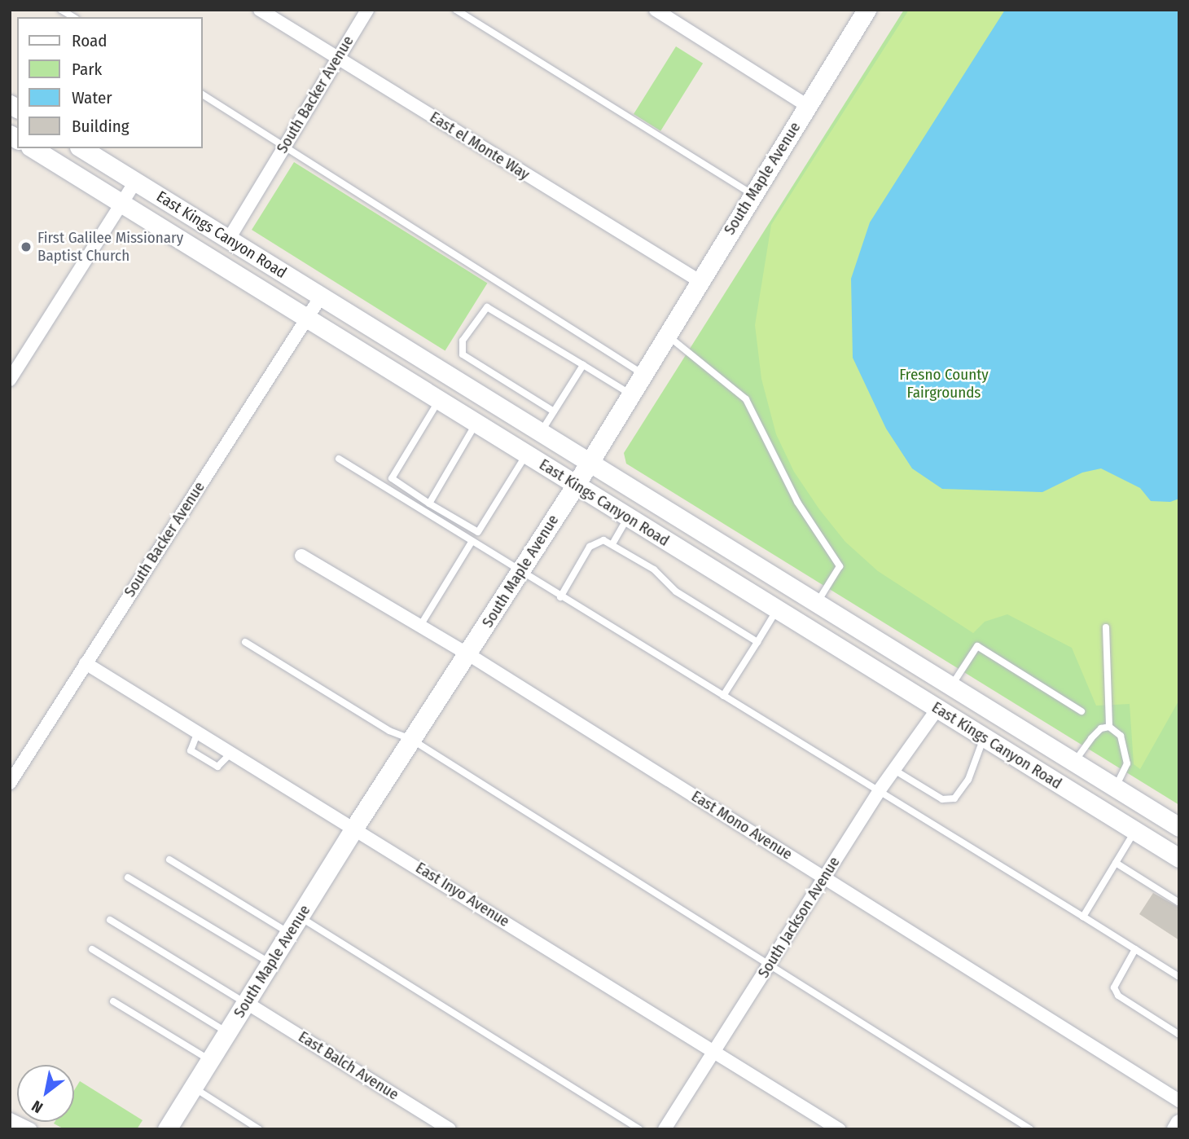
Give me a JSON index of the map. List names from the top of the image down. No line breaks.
{"streets":{"main road":["South Maple Avenue","East Kings Canyon Road"],"street":["South Backer Avenue","East el Monte Way","East Mono Avenue","East Inyo Avenue","South Jackson Avenue","East Balch Avenue"]},"crossings":[["South Backer Avenue","East el Monte Way"],["South Backer Avenue","East Kings Canyon Road"],["South Backer Avenue","East Inyo Avenue"],["East el Monte Way","South Maple Avenue"],["South Maple Avenue","East Kings Canyon Road"],["South Maple Avenue","East Mono Avenue"],["South Maple Avenue","East Inyo Avenue"],["South Maple Avenue","East Balch Avenue"],["East Kings Canyon Road","South Jackson Avenue"],["East Mono Avenue","South Jackson Avenue"],["East Inyo Avenue","South Jackson Avenue"]],"parks":["Fresno County Fairgrounds"],"places":["First Galilee Missionary Baptist Church"],"legend":["Road","Park","Water","Building"],"north":"bottom left"}
